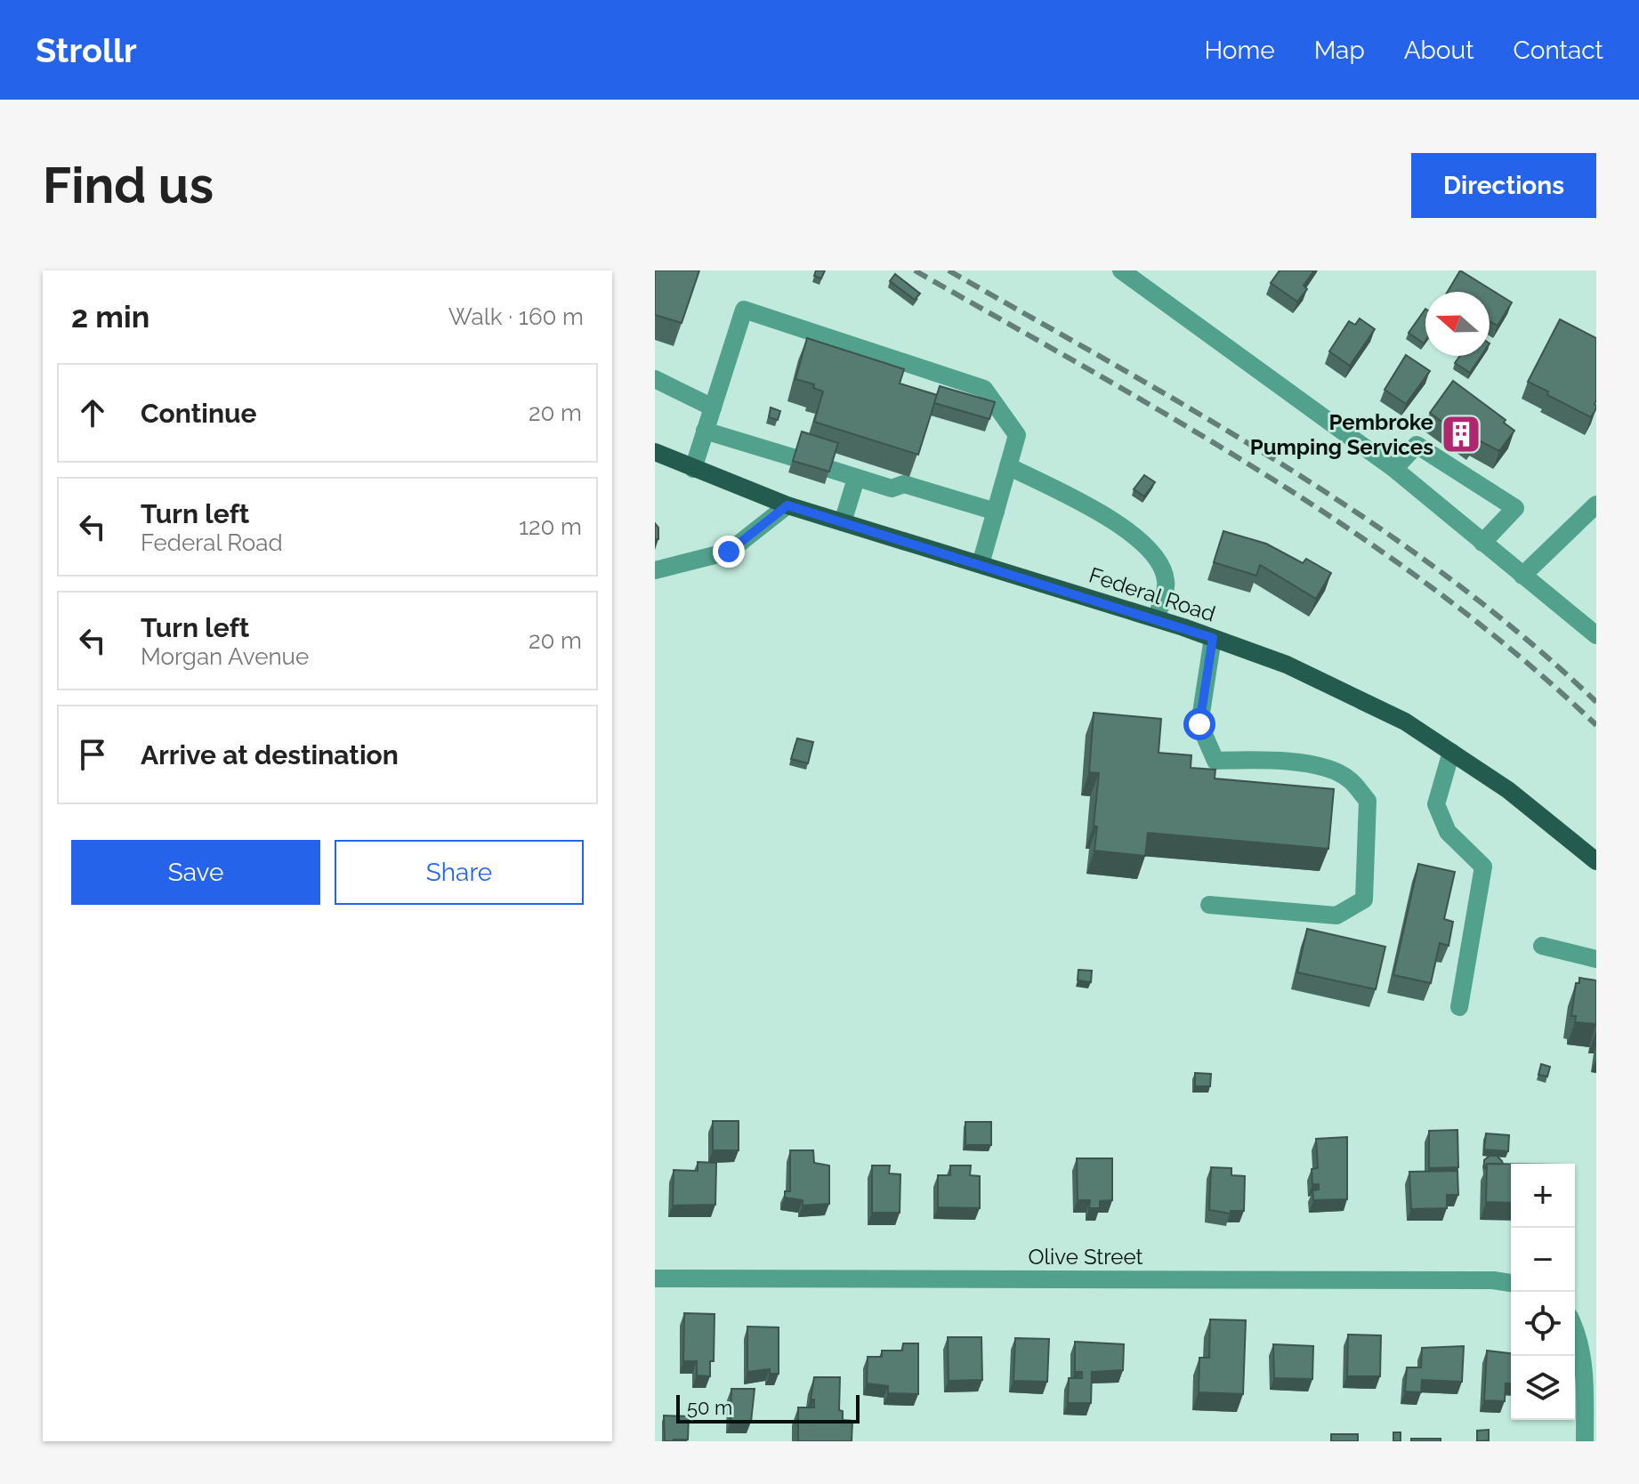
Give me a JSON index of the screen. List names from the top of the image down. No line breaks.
{"streets":{"main road":["Federal Road"],"street":["Olive Street"]},"places":{"building":["Pembroke Pumping Services"]},"scale_bar":"50 m","north":"left","page":{"header":"Strollr","nav":["Home","Map","About","Contact"],"buttons":["Directions",["Save","Share"]],"title":"Find us","heading":["2 min","Walk · 160 m"],"list":[["Continue","20 m"],["Turn left","Federal Road","120 m"],["Turn left","Morgan Avenue","20 m"],"Arrive at destination"],"map_buttons":["+","−"],"scale":"50 m"}}
